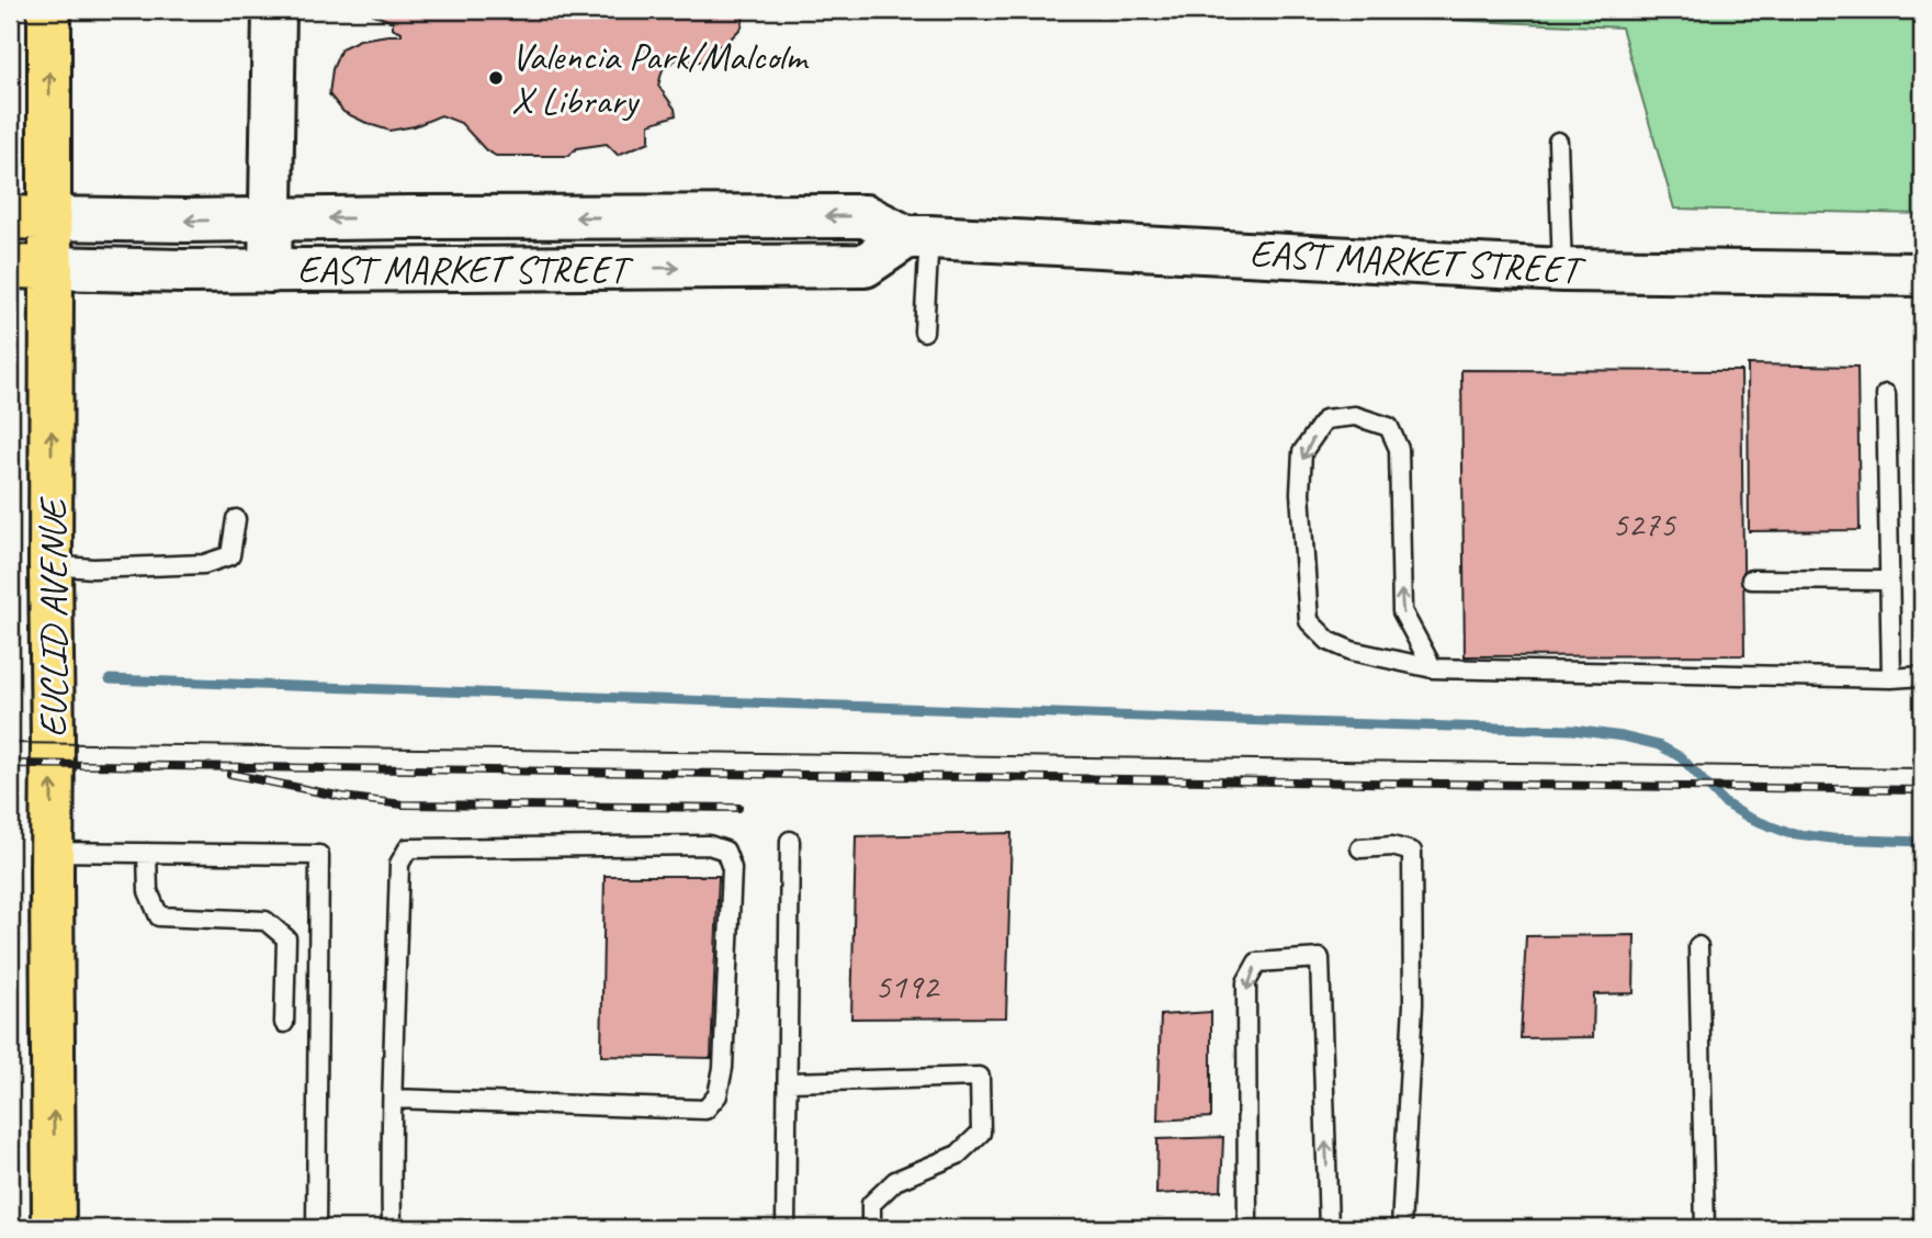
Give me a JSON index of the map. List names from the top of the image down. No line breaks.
{"streets":{"main road":["EAST MARKET STREET","EUCLID AVENUE"]},"crossings":[["EAST MARKET STREET","EUCLID AVENUE"]],"one_way":["EUCLID AVENUE"],"places":["Valencia Park/Malcolm X Library"],"house_numbers":["5275","5192"]}
